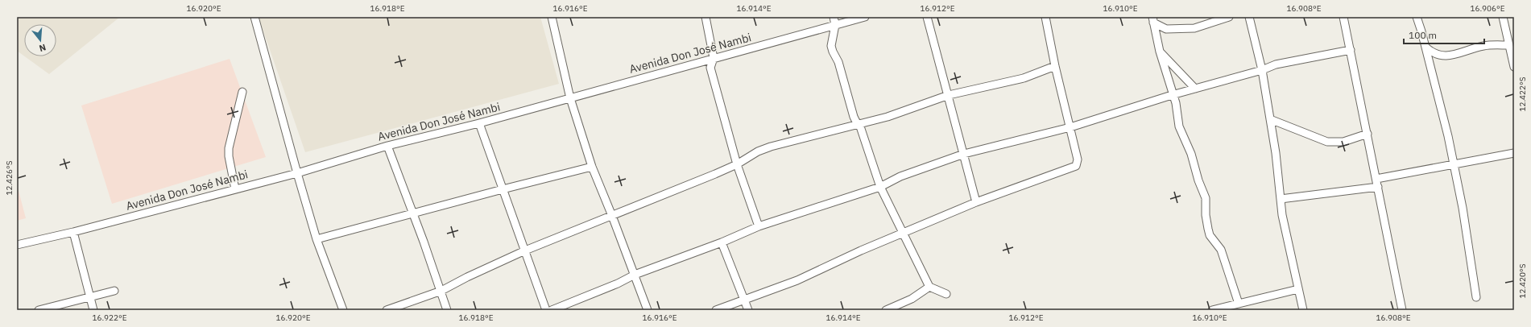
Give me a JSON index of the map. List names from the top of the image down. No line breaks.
{"streets":{"street":["Avenida Don José Nambi"]},"scale_bar":"100 m","north":"bottom","coordinates":["16.920°E","16.918°E","16.916°E","16.914°E","16.912°E","16.910°E","16.908°E","16.906°E","12.422°S","12.426°S","12.420°S","16.922°E"]}
